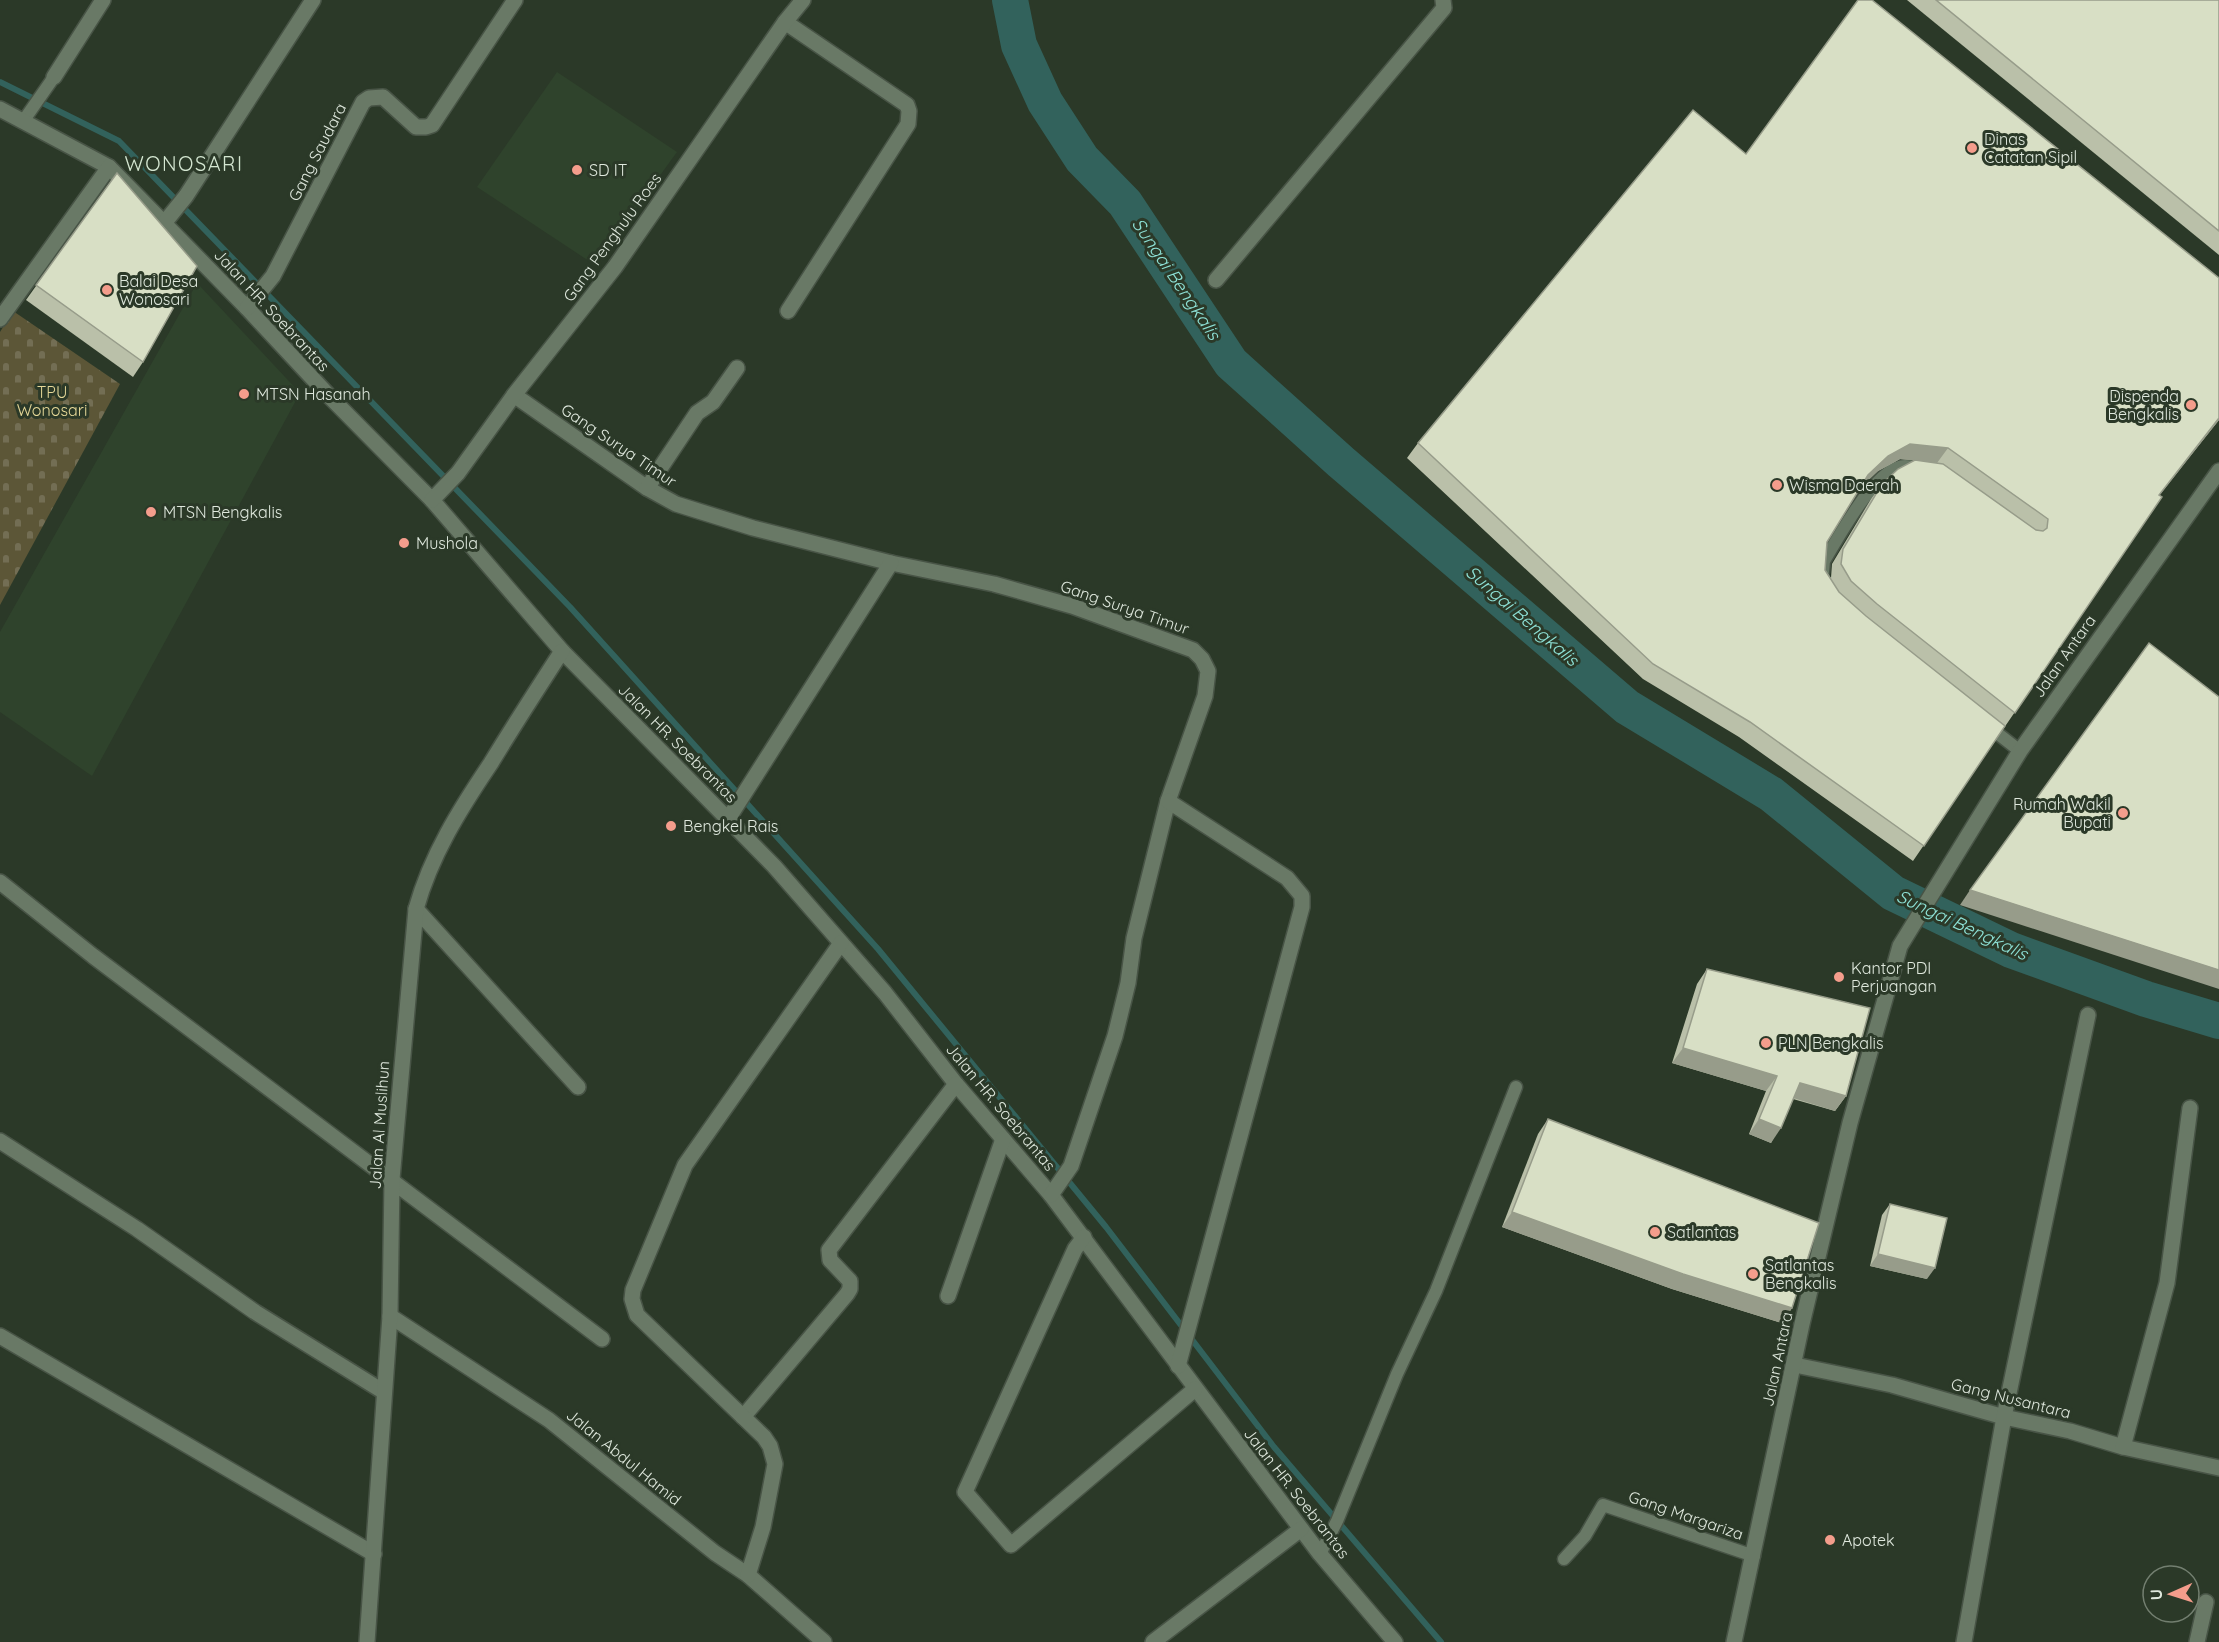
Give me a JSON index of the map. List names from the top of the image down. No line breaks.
{"streets":{"street":["Gang Saudara","Gang Penghulu Roes","Jalan HR. Soebrantas","Gang Surya Timur","Jalan Antara","Jalan Al Muslihun","Gang Nusantara","Jalan Abdul Hamid"],"lane":["Gang Margariza"]},"crossings":[["Gang Saudara","Jalan HR. Soebrantas"],["Gang Penghulu Roes","Jalan HR. Soebrantas"],["Gang Penghulu Roes","Gang Surya Timur"],["Jalan HR. Soebrantas","Gang Surya Timur"],["Jalan HR. Soebrantas","Jalan Al Muslihun"],["Jalan Antara","Gang Nusantara"],["Jalan Antara","Gang Margariza"],["Jalan Al Muslihun","Jalan Abdul Hamid"]],"districts":["WONOSARI"],"water":["Sungai Bengkalis"],"parks":["TPU Wonosari"],"places":["Dinas Catatan Sipil","SD IT","Balai Desa Wonosari","MTSN Hasanah","Dispenda Bengkalis","Wisma Daerah","MTSN Bengkalis","Mushola","Rumah Wakil Bupati","Bengkel Rais","Kantor PDI Perjuangan","PLN Bengkalis","Satlantas","Satlantas Bengkalis","Apotek"],"north":"left"}
